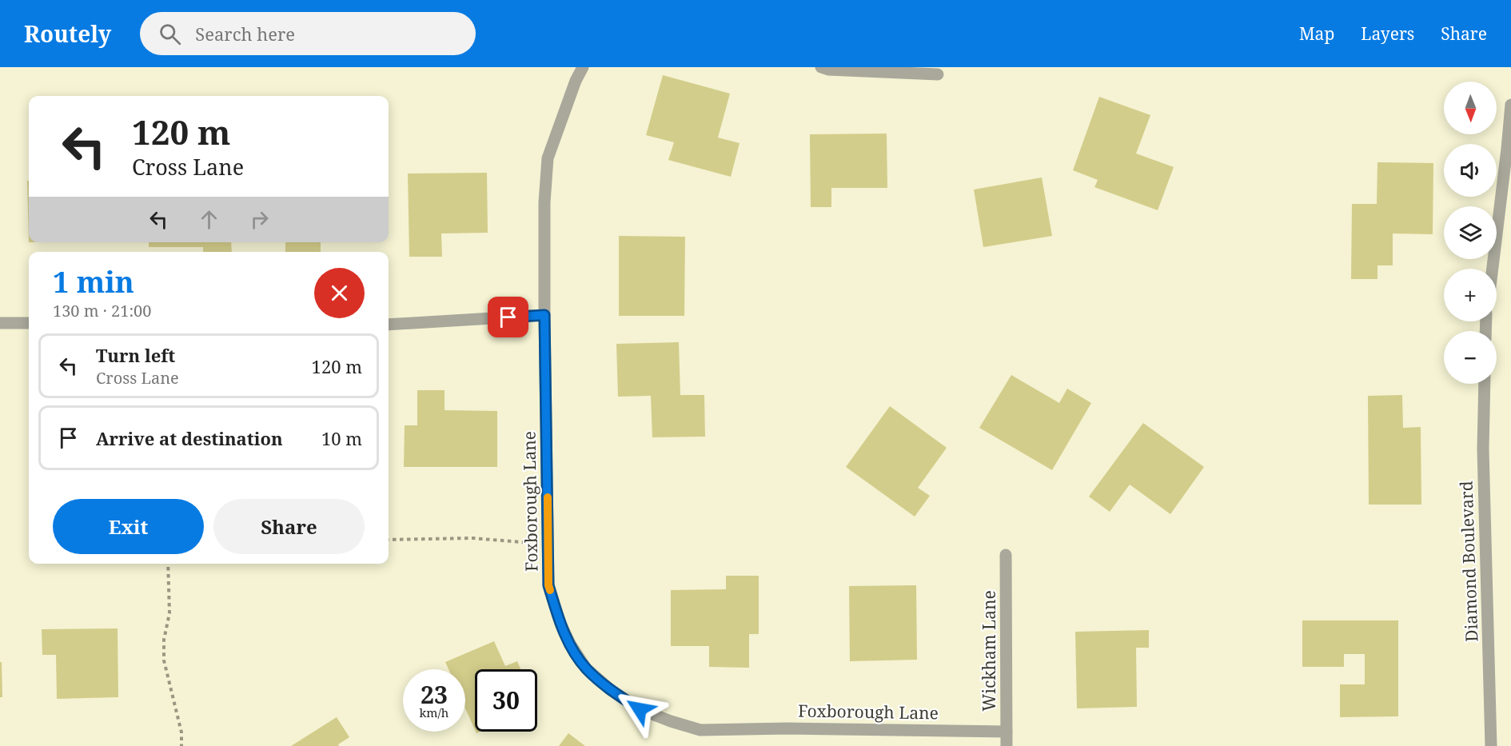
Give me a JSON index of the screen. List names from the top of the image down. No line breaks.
{"streets":{"street":["Foxborough Lane","Diamond Boulevard","Wickham Lane"]},"crossings":[["Foxborough Lane","Wickham Lane"]],"north":"bottom","page":{"header":"Routely","search":"Search here","nav":["Map","Layers","Share"],"map_buttons":["+","−"],"turn":["120 m","Cross Lane"],"heading":["1 min","130 m · 21:00"],"list":[{"name":"Turn left","note":"Cross Lane","value":"120 m"},{"name":"Arrive at destination","value":"10 m"}],"buttons":["Exit","Share"],"speed":"23 km/h","limit":"30"}}
